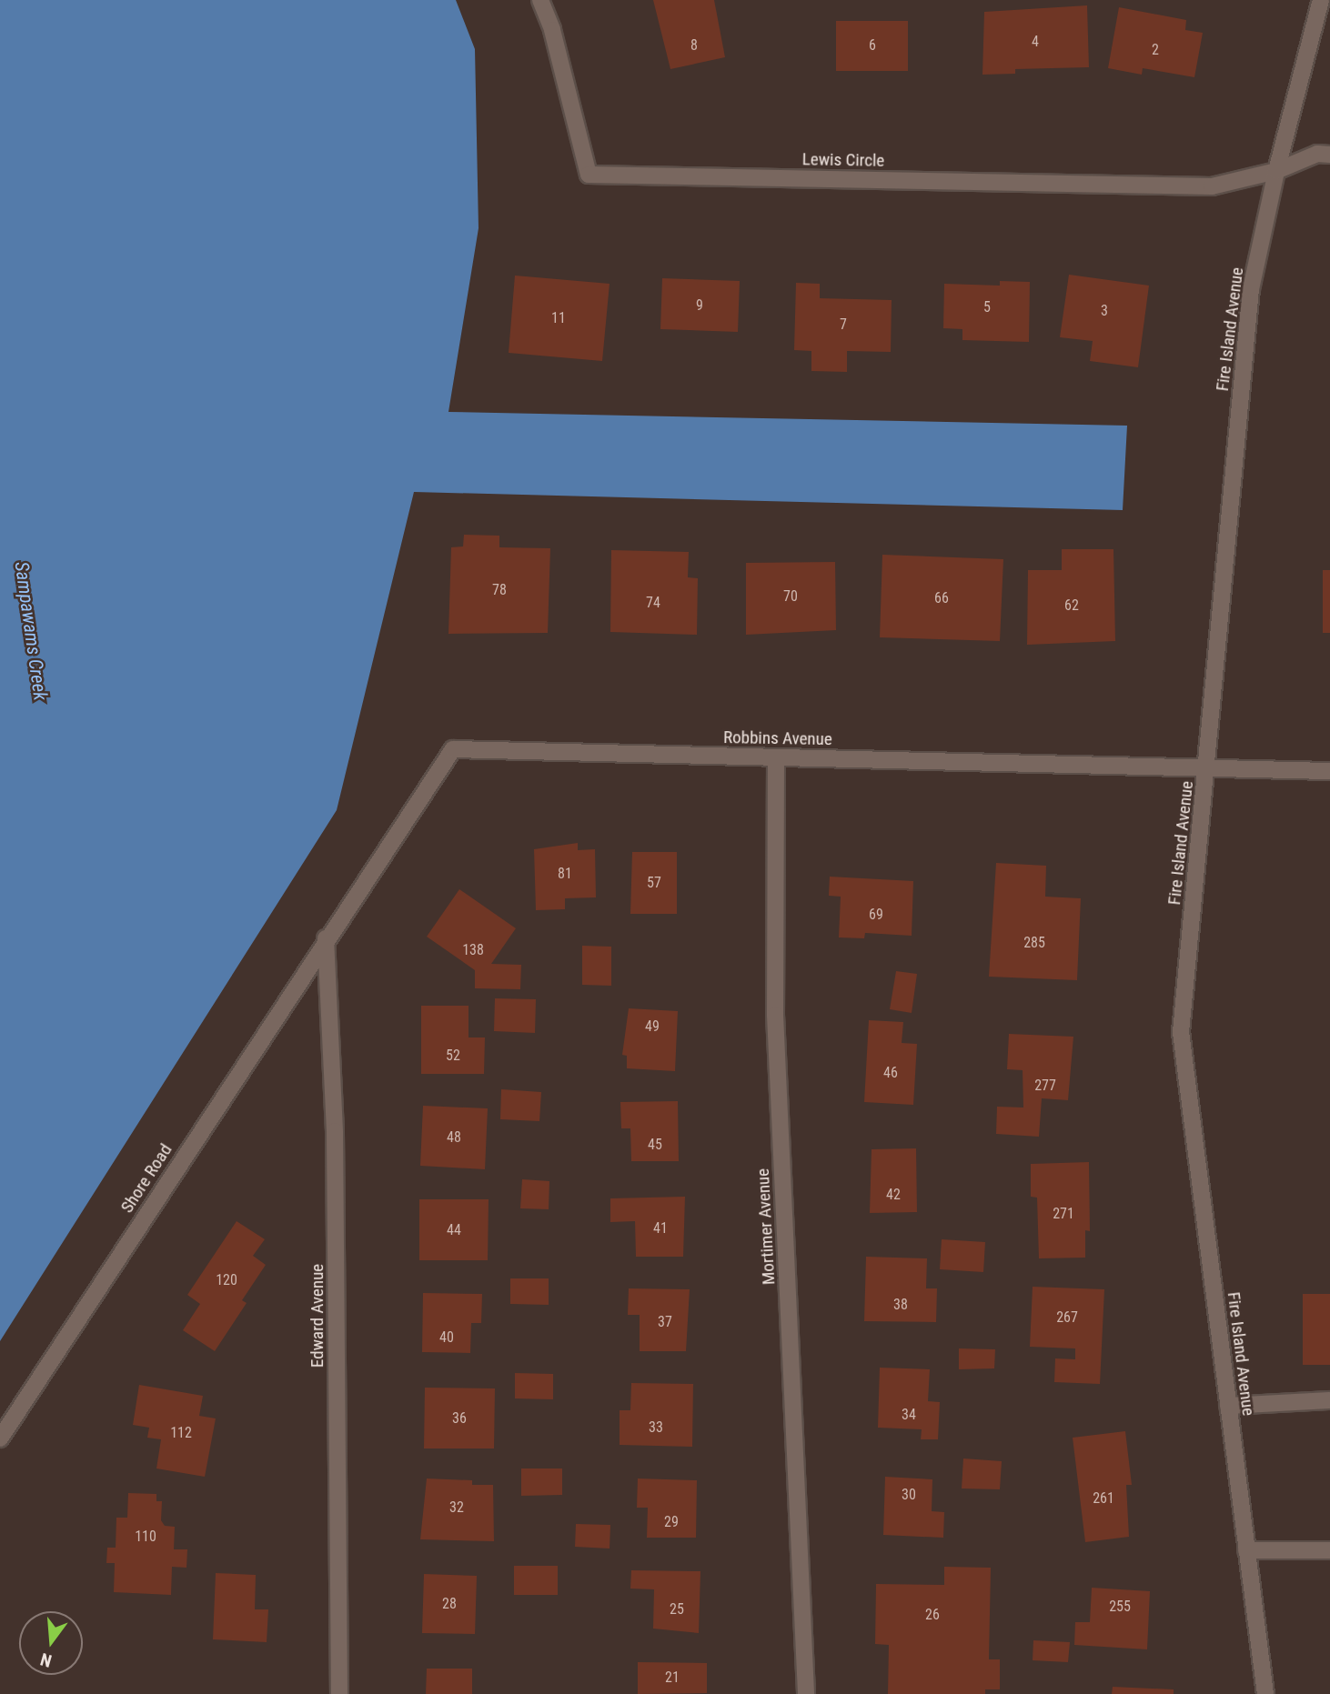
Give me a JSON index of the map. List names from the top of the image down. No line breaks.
{"streets":{"street":["Lewis Circle","Fire Island Avenue","Robbins Avenue","Shore Road","Mortimer Avenue","Edward Avenue"]},"crossings":[["Lewis Circle","Fire Island Avenue"],["Fire Island Avenue","Robbins Avenue"],["Robbins Avenue","Shore Road"],["Robbins Avenue","Mortimer Avenue"],["Robbins Avenue","Edward Avenue"],["Shore Road","Edward Avenue"]],"water":["Sampawams Creek"],"house_numbers":["4","8","6","2","9","5","3","11","7","78","70","66","74","62","81","57","69","285","138","49","52","46","277","48","45","42","271","41","44","120","38","267","37","40","34","36","33","112","30","261","32","29","110","28","255","25","26","21"],"north":"bottom"}
